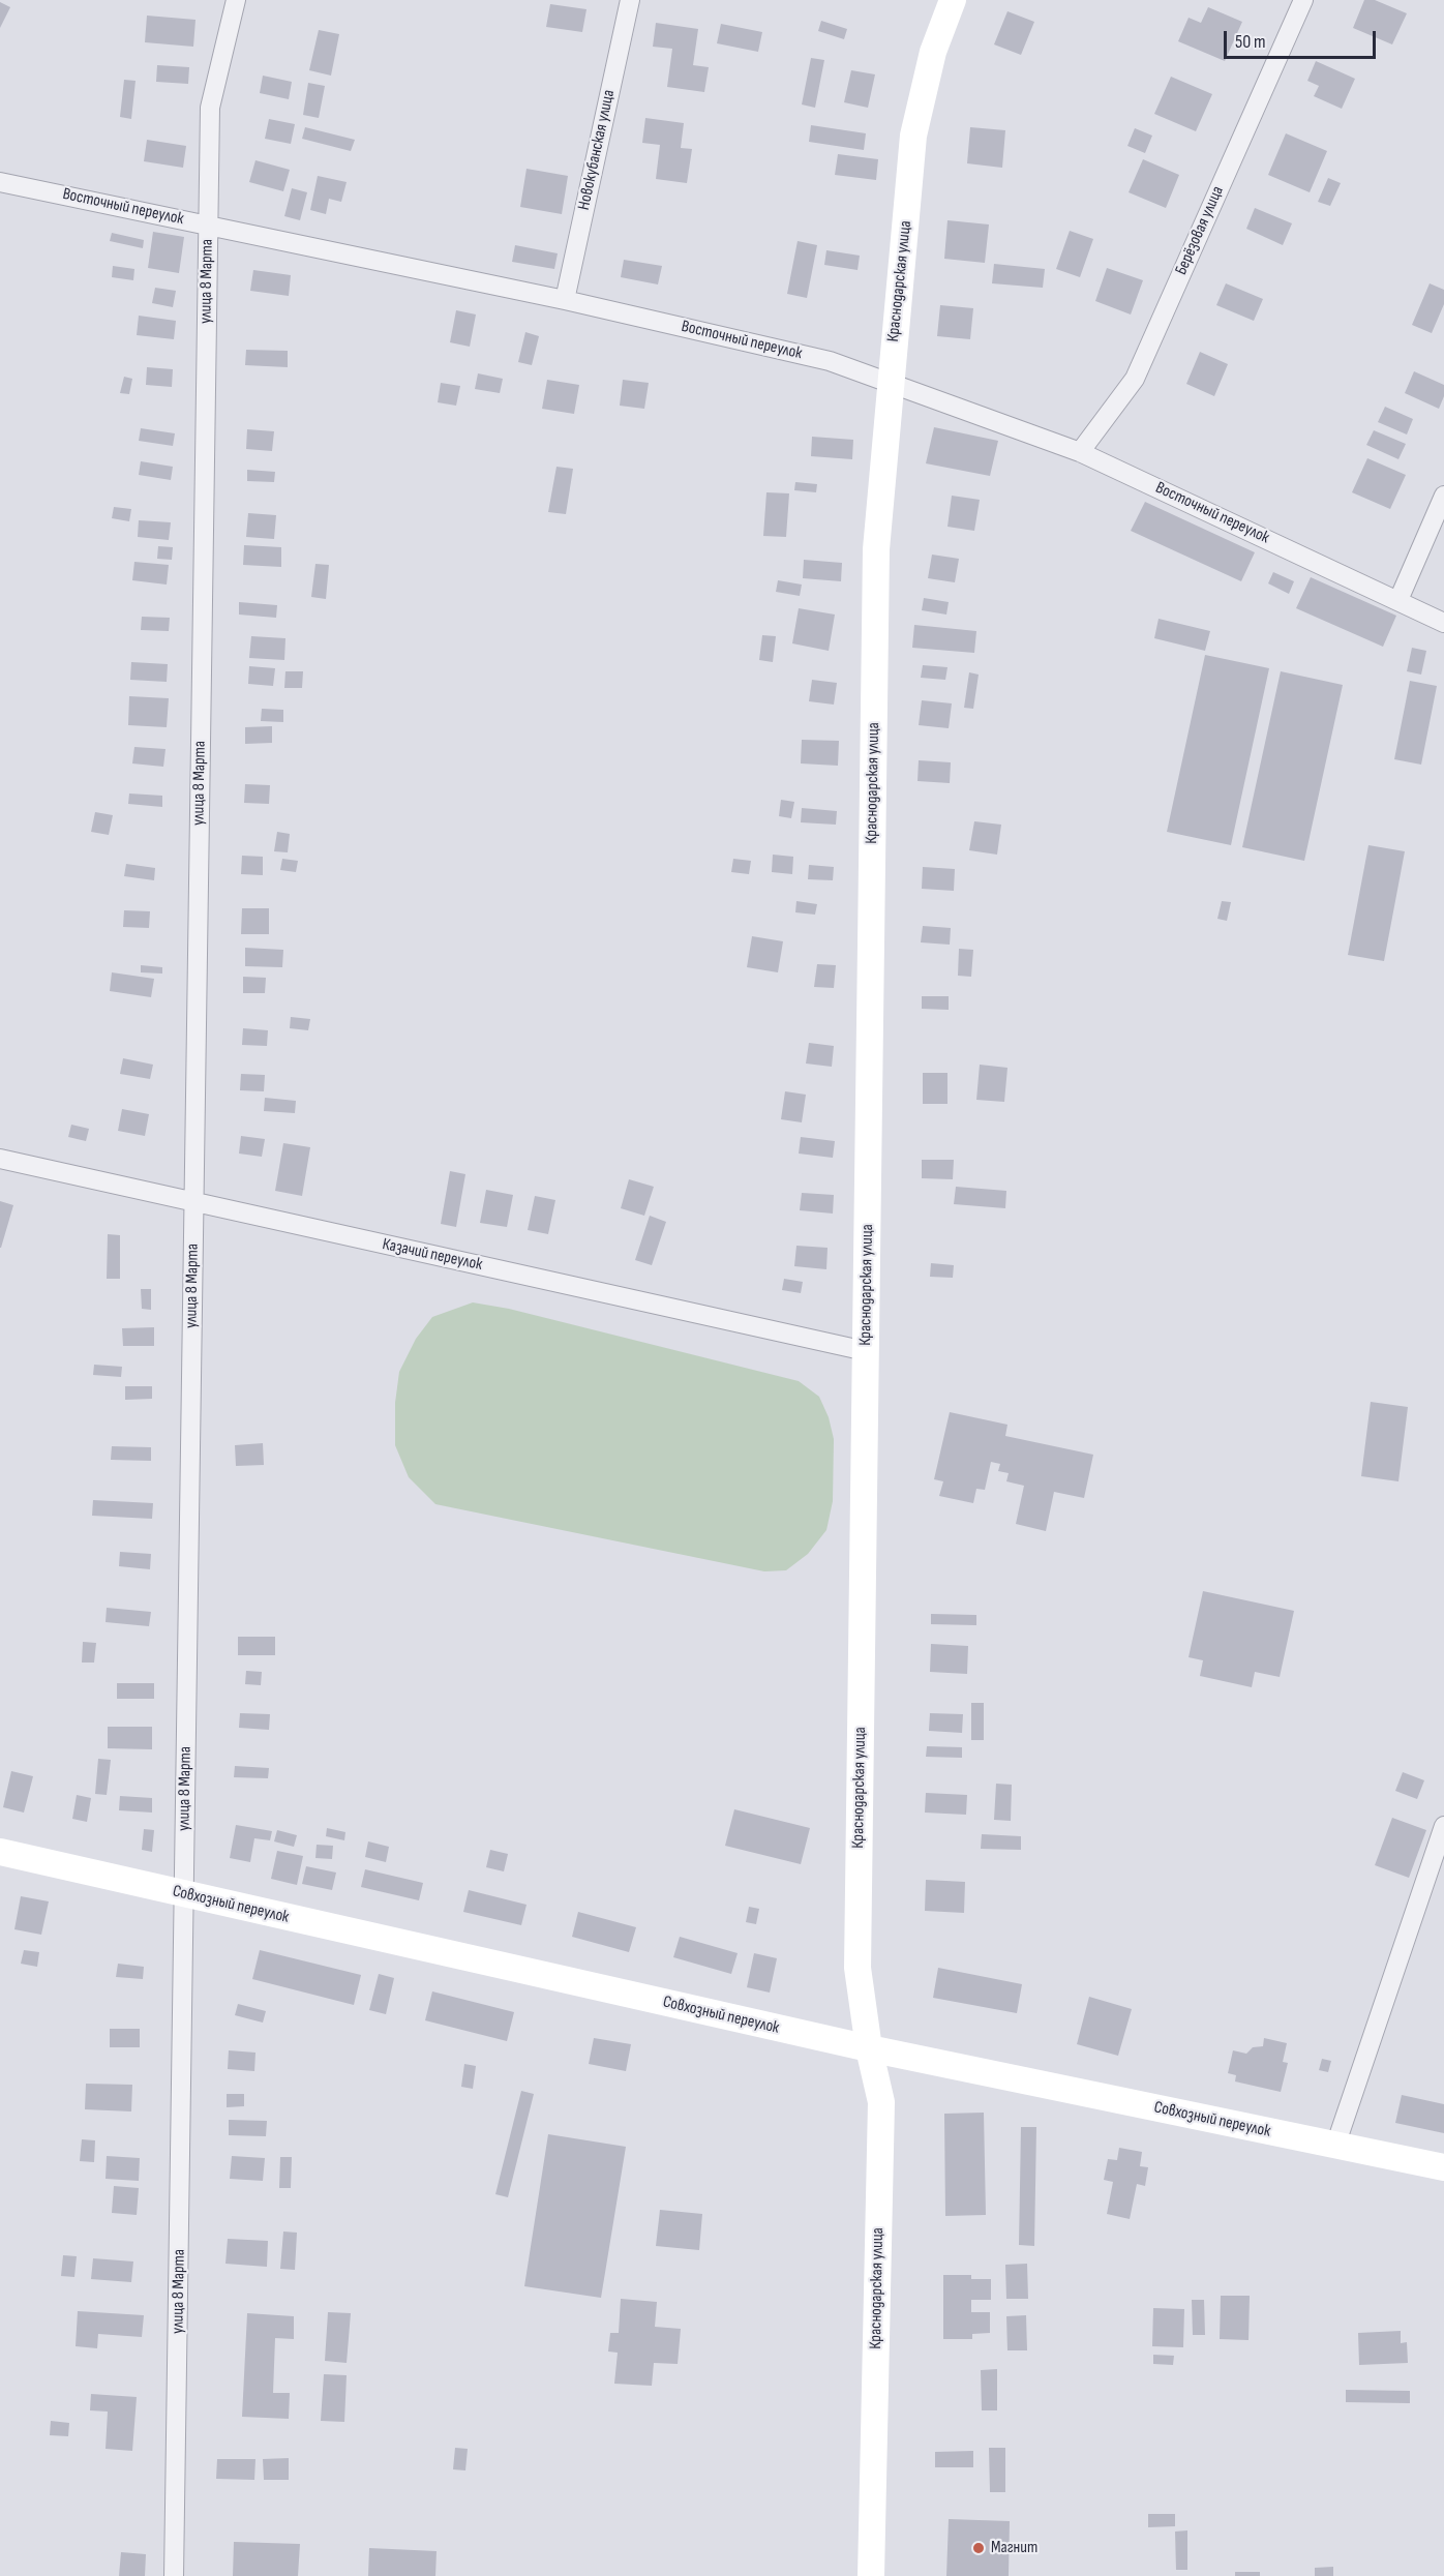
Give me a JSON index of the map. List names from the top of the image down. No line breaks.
{"streets":{"street":["Новокубанская улица","Восточный переулок","Берёзовая улица","улица 8 Марта","Краснодарская улица","Казачий переулок","Совхозный переулок"]},"crossings":[["Новокубанская улица","Восточный переулок"],["Восточный переулок","Берёзовая улица"],["Восточный переулок","улица 8 Марта"],["Восточный переулок","Краснодарская улица"],["улица 8 Марта","Казачий переулок"],["улица 8 Марта","Совхозный переулок"],["Краснодарская улица","Казачий переулок"],["Краснодарская улица","Совхозный переулок"]],"places":["Магнит"],"scale_bar":"50 m"}
